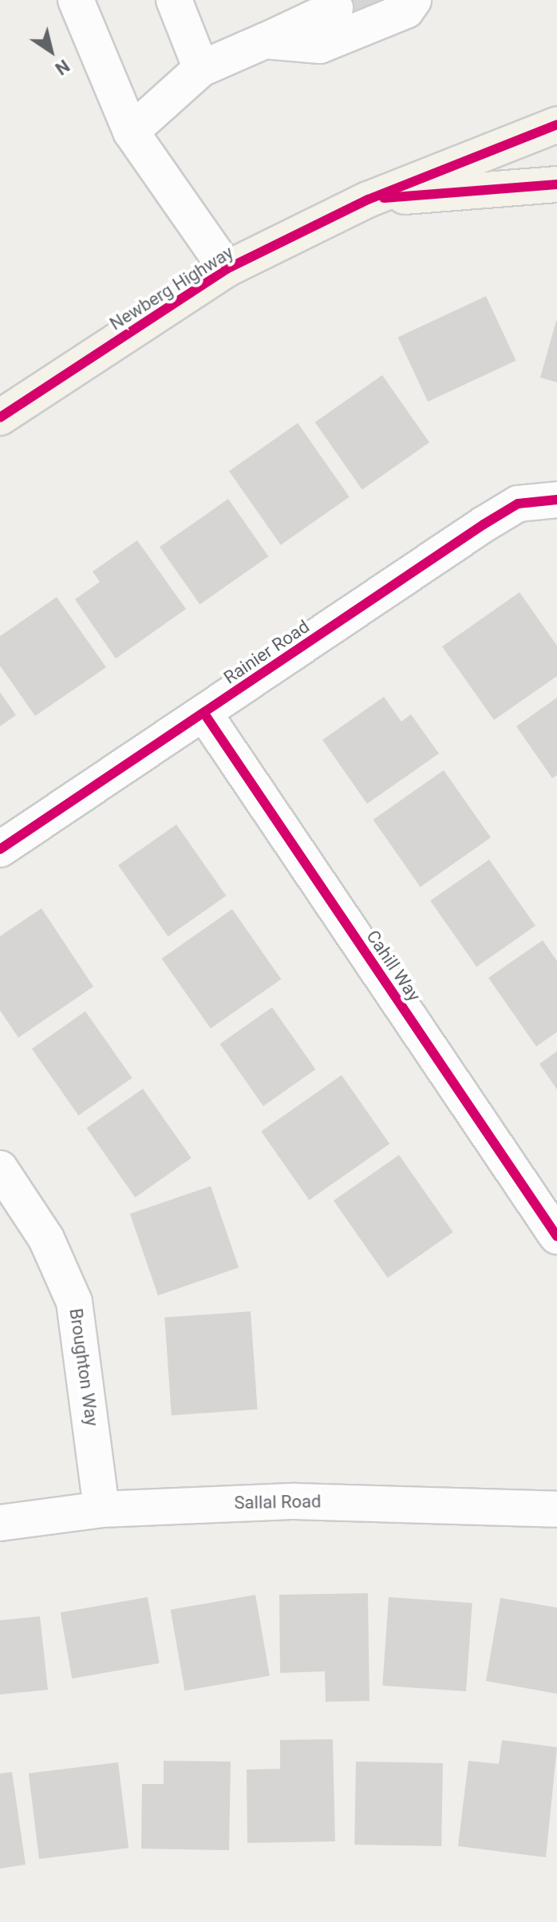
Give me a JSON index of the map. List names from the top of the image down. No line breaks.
{"streets":{"main road":["Newberg Highway"],"street":["Rainier Road","Cahill Way","Broughton Way","Sallal Road"]},"crossings":[["Rainier Road","Cahill Way"],["Broughton Way","Sallal Road"]],"north":"bottom right"}
